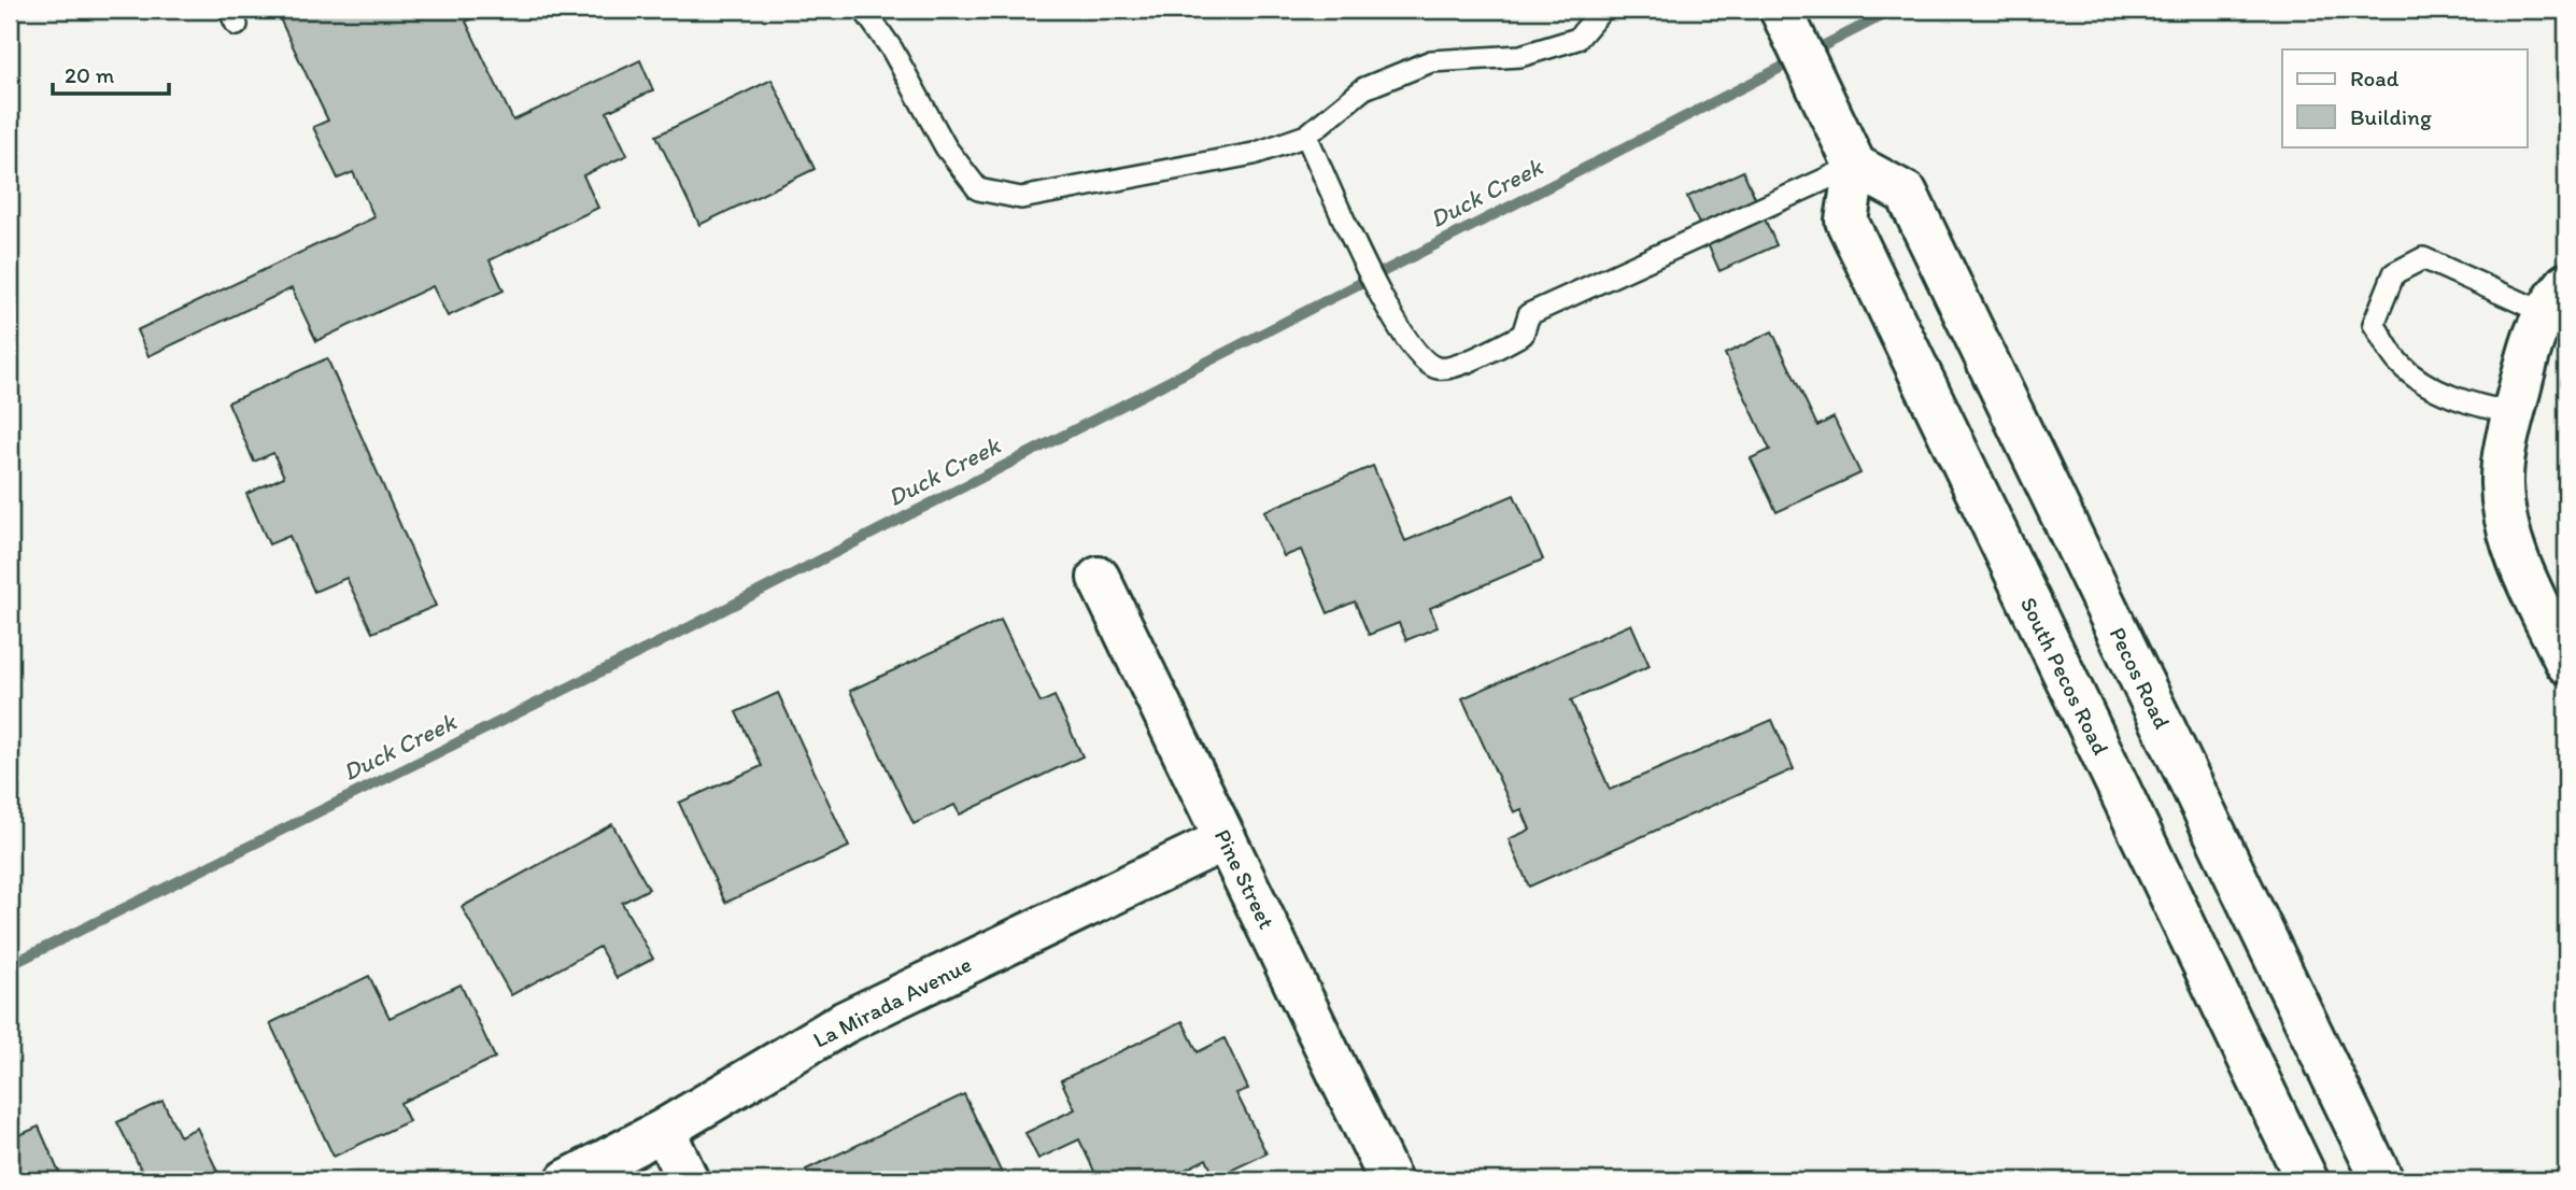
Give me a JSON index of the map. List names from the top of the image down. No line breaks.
{"streets":{"main road":["South Pecos Road","Pecos Road","Pine Street","La Mirada Avenue"]},"crossings":[["South Pecos Road","Pecos Road"],["Pine Street","La Mirada Avenue"]],"water":["Duck Creek"],"legend":["Road","Building"],"scale_bar":"20 m"}
